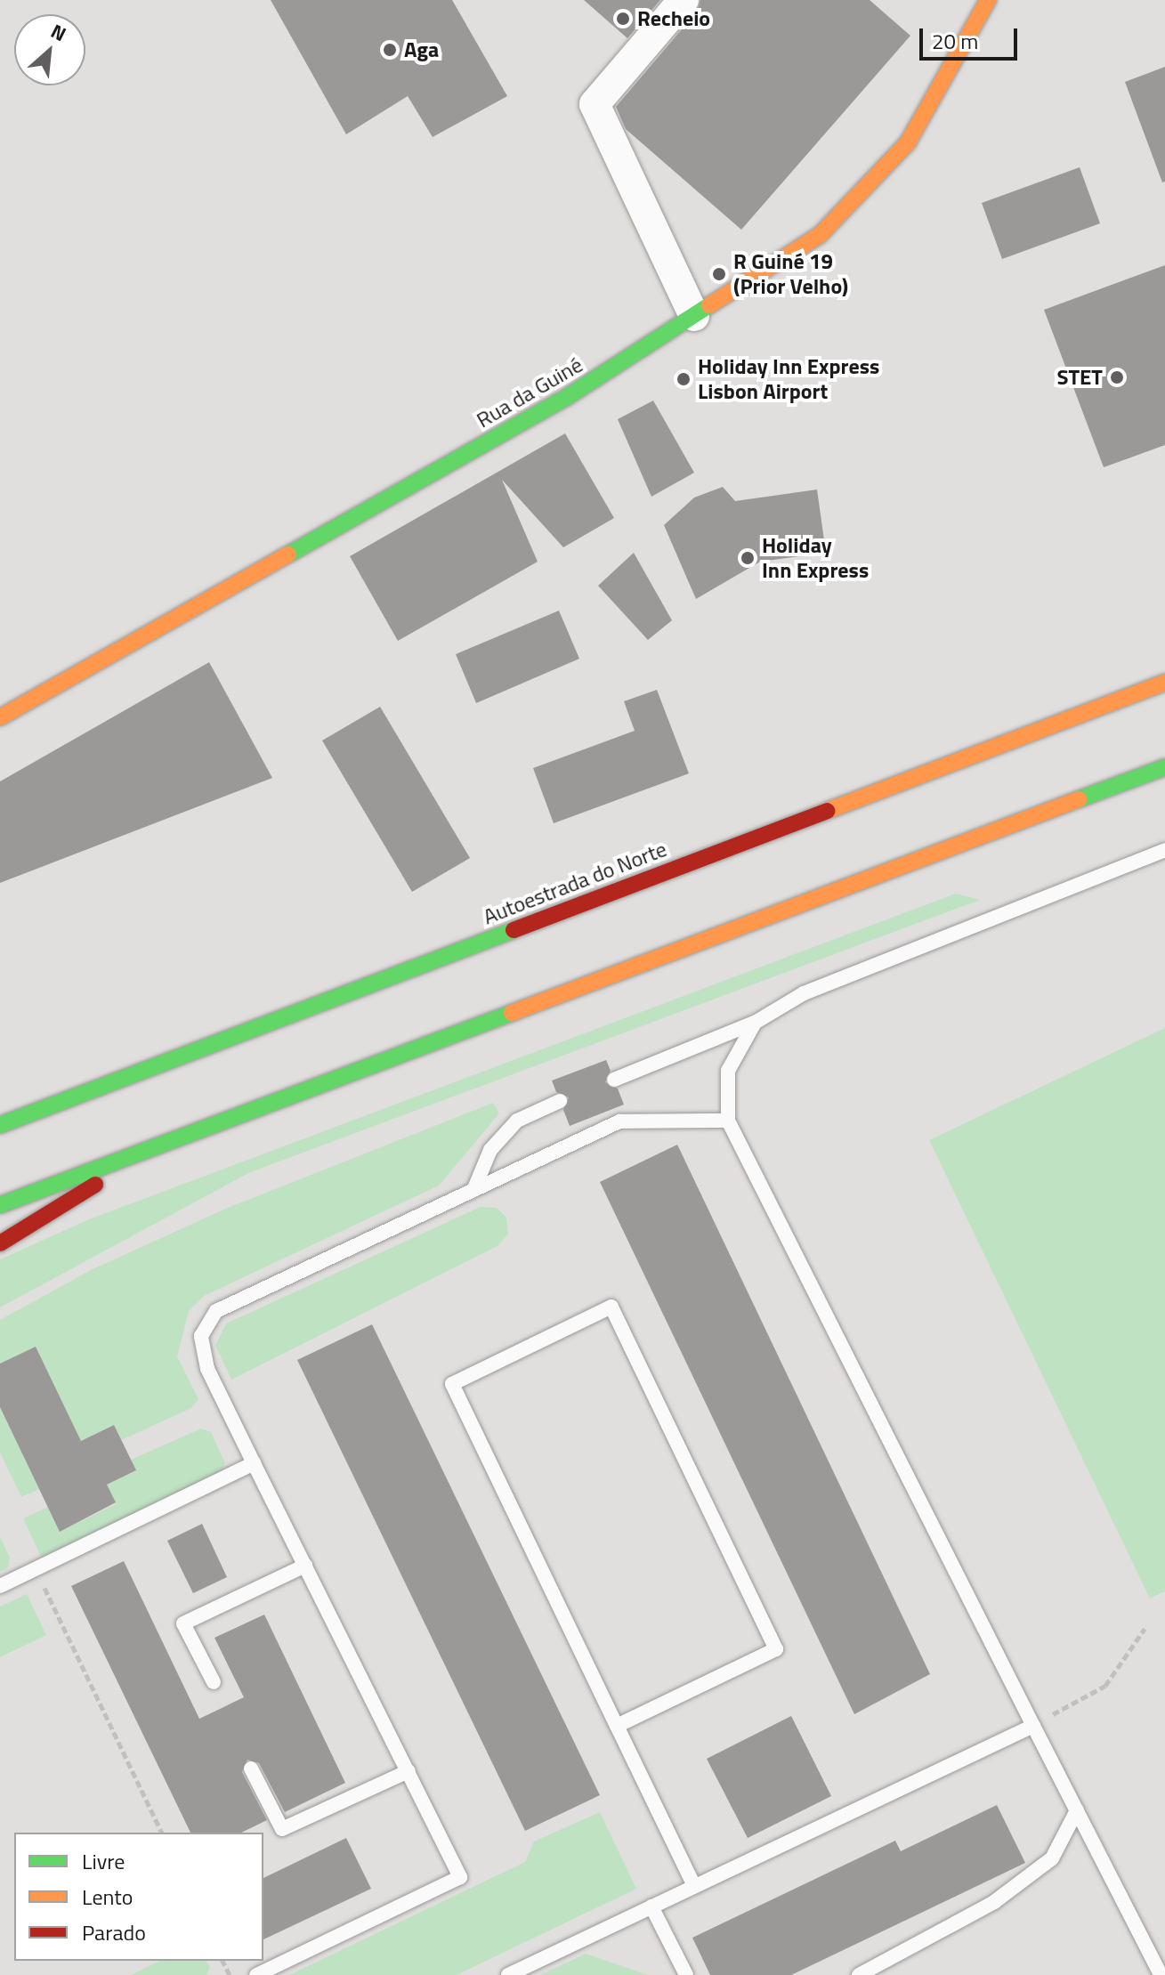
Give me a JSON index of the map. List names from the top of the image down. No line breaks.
{"streets":{"main road":["Rua da Guiné","Autoestrada do Norte"]},"places":["Recheio","Aga","R Guiné 19 (Prior Velho)","STET","Holiday Inn Express Lisbon Airport","Holiday Inn Express"],"legend":["Livre","Lento","Parado"],"scale_bar":"20 m","north":"top right"}
